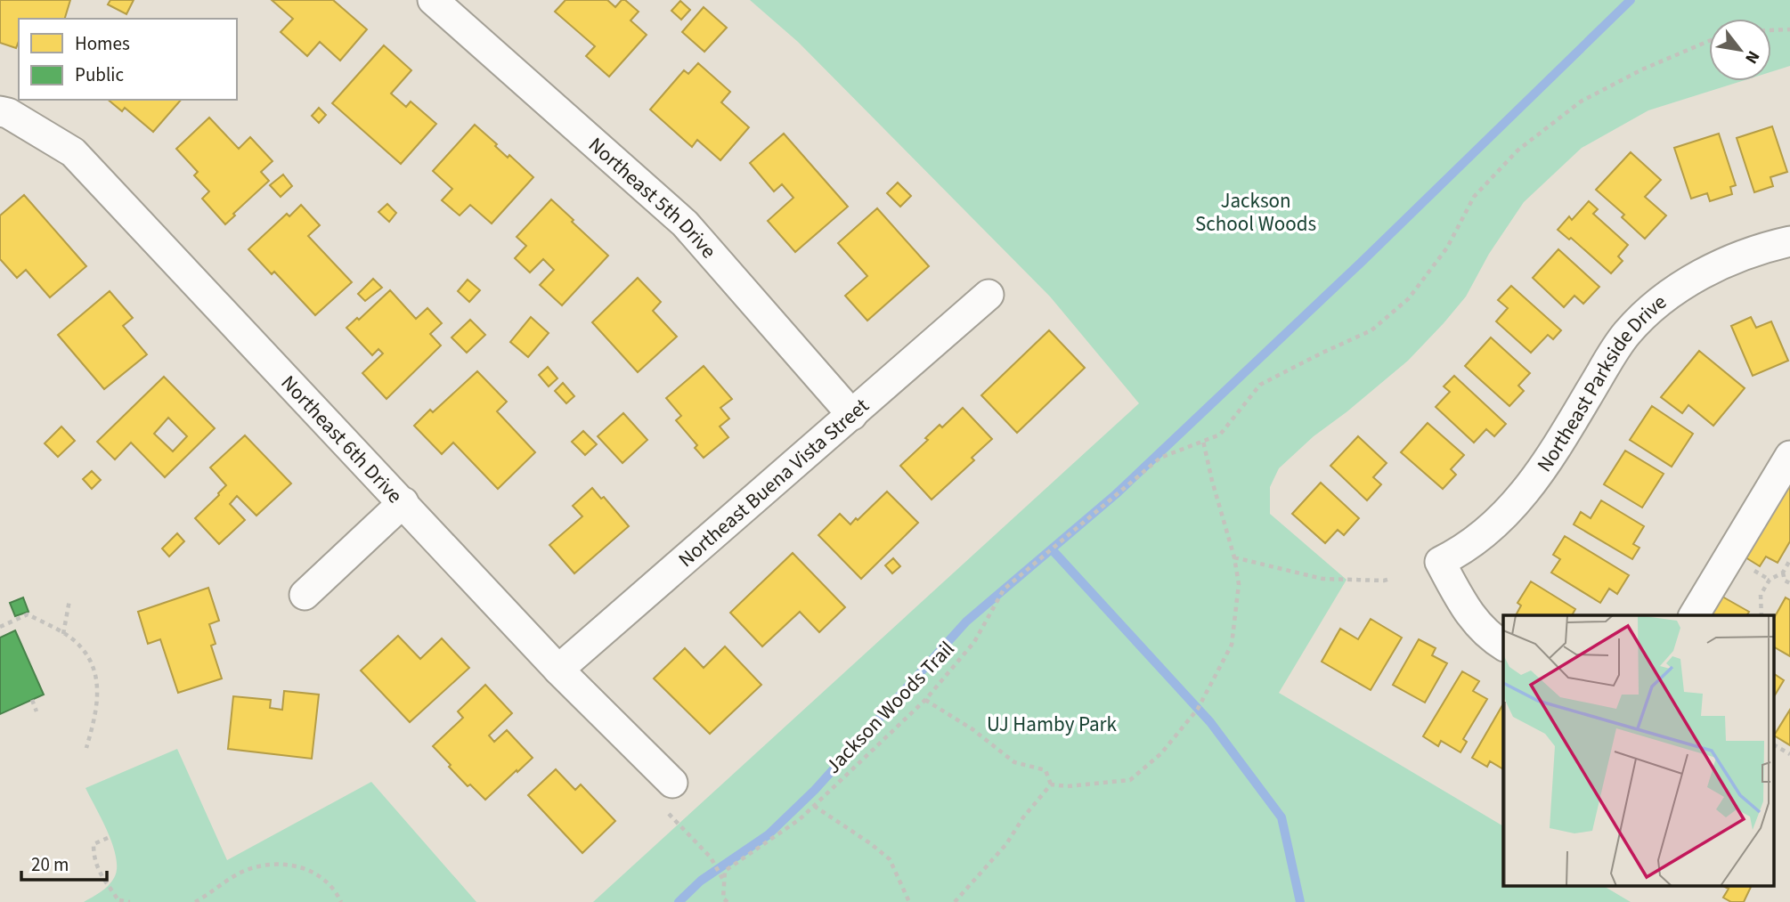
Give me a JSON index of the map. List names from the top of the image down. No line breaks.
{"streets":{"street":["Northeast 5th Drive","Northeast Parkside Drive","Northeast 6th Drive","Northeast Buena Vista Street"],"path":["Jackson Woods Trail"]},"crossings":[["Northeast 5th Drive","Northeast Buena Vista Street"],["Northeast 6th Drive","Northeast Buena Vista Street"]],"parks":["Jackson School Woods","UJ Hamby Park"],"legend":["Homes","Public"],"scale_bar":"20 m","north":"bottom right"}
